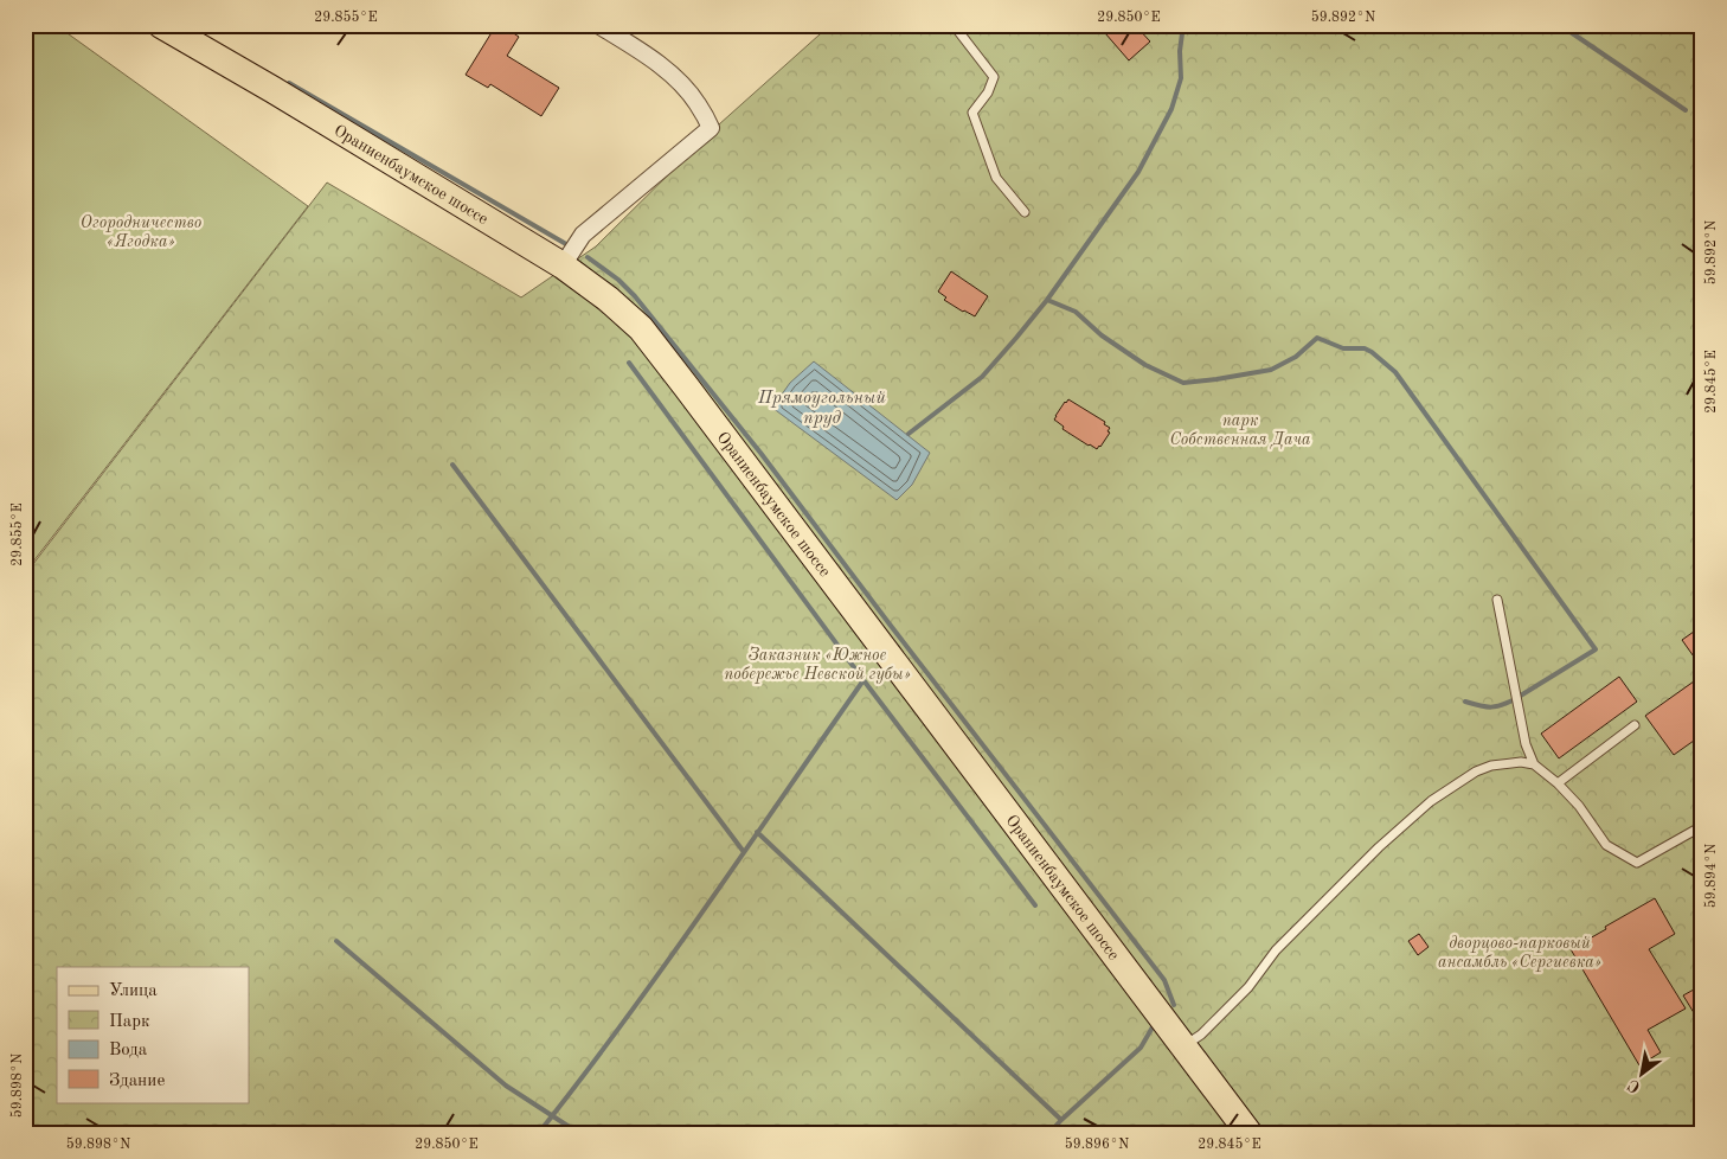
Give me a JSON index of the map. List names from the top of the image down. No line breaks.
{"streets":{"main road":["Ораниенбаумское шоссе"]},"water":["Прямоугольный пруд"],"parks":["Огородничество «Ягодка»","парк Собственная Дача","Заказник «Южное побережье Невской губы»","дворцово-парковый ансамбль «Сергиевка»"],"legend":["Улица","Парк","Вода","Здание"],"north":"bottom left","coordinates":["29.855°E","29.850°E","59.892°N","29.845°E","59.894°N","59.898°N","59.896°N"]}
